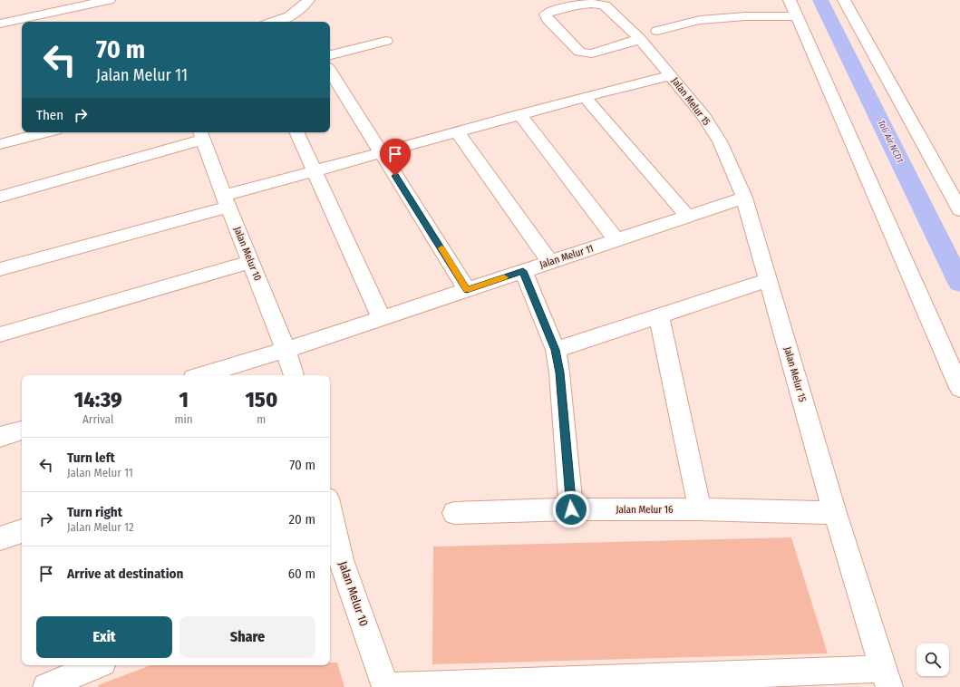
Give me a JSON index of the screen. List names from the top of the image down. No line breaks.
{"streets":{"street":["Jalan Melur 15","Jalan Melur 10","Jalan Melur 11","Jalan Melur 16"]},"crossings":[["Jalan Melur 15","Jalan Melur 11"],["Jalan Melur 15","Jalan Melur 16"],["Jalan Melur 10","Jalan Melur 11"]],"water":["Tali Air NCD1"],"page":{"turn":["70 m","Jalan Melur 11"],"then":"Then","eta":["14:39","Arrival","1","min","150","m"],"list":[{"name":"Turn left","note":"Jalan Melur 11","value":"70 m"},{"name":"Turn right","note":"Jalan Melur 12","value":"20 m"},{"name":"Arrive at destination","value":"60 m"}],"buttons":["Exit","Share"]}}
